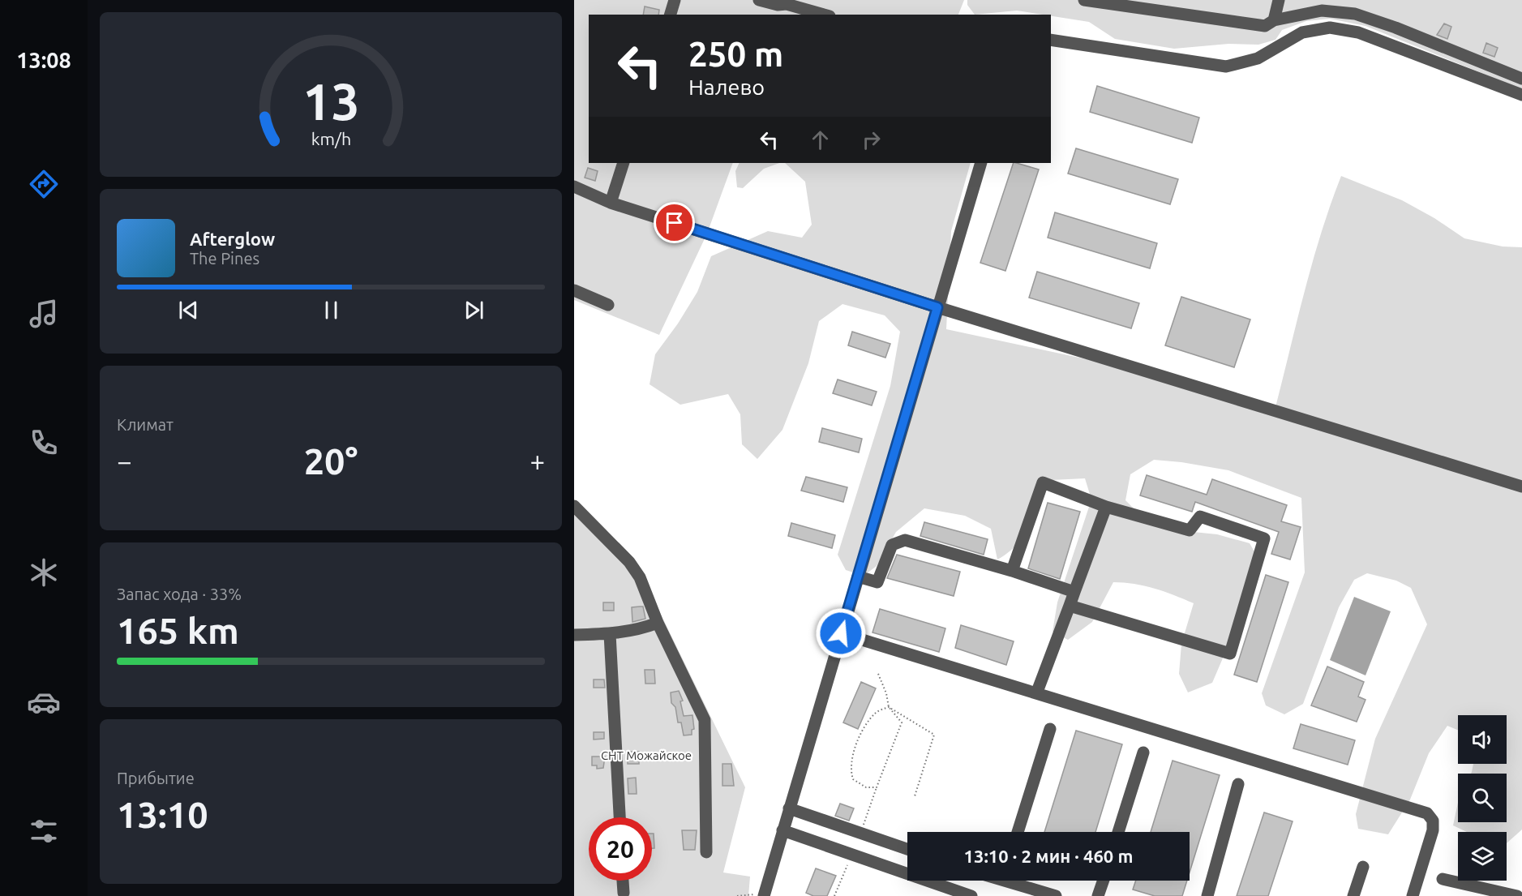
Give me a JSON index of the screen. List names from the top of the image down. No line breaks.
{"parks":["СНТ Можайское"],"page":{"tabs":"13:08","turn":["250 m","Налево"],"song":["Afterglow","The Pines"],"tile":["Климат",["Запас хода · 33%","165 km"],["Прибытие","13:10"]],"heat":["−","20°","+"],"limit":"20","trip":"13:10 · 2 мин · 460 m","gauge":["13","km/h"]}}
